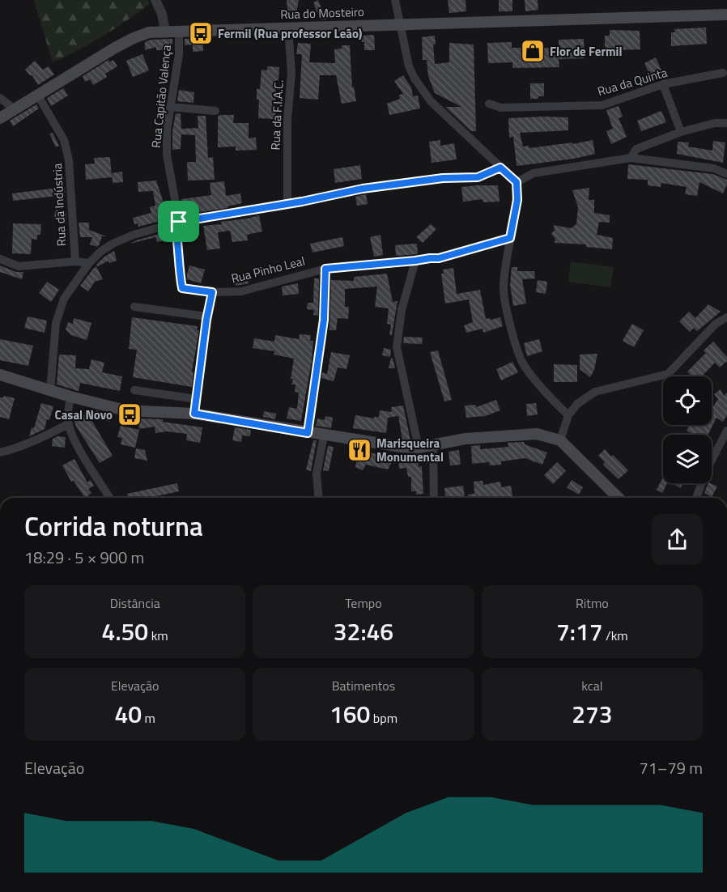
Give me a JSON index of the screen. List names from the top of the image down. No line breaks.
{"streets":{"main road":["Rua do Mosteiro"],"street":["Rua da Quinta","Rua Capitão Valença","Rua da F.I.A.C.","Rua da Indústria","Rua Pinho Leal"]},"crossings":[["Rua do Mosteiro","Rua Capitão Valença"],["Rua do Mosteiro","Rua da F.I.A.C."],["Rua do Mosteiro","Rua da Indústria"],["Rua Capitão Valença","Rua Pinho Leal"]],"places":{"bus stop":["Fermil (Rua professor Leão)","Casal Novo"],"shop":["Flor de Fermil"],"restaurant":["Marisqueira Monumental"]},"page":{"heading":["Corrida noturna","18:29 · 5 × 900 m"],"stats":[["Distância","4.50 km"],["Tempo","32:46"],["Ritmo","7:17 /km"],["Elevação","40 m"],["Batimentos","160 bpm"],["kcal","273"]],"chart":["Elevação","71–79 m"]}}
